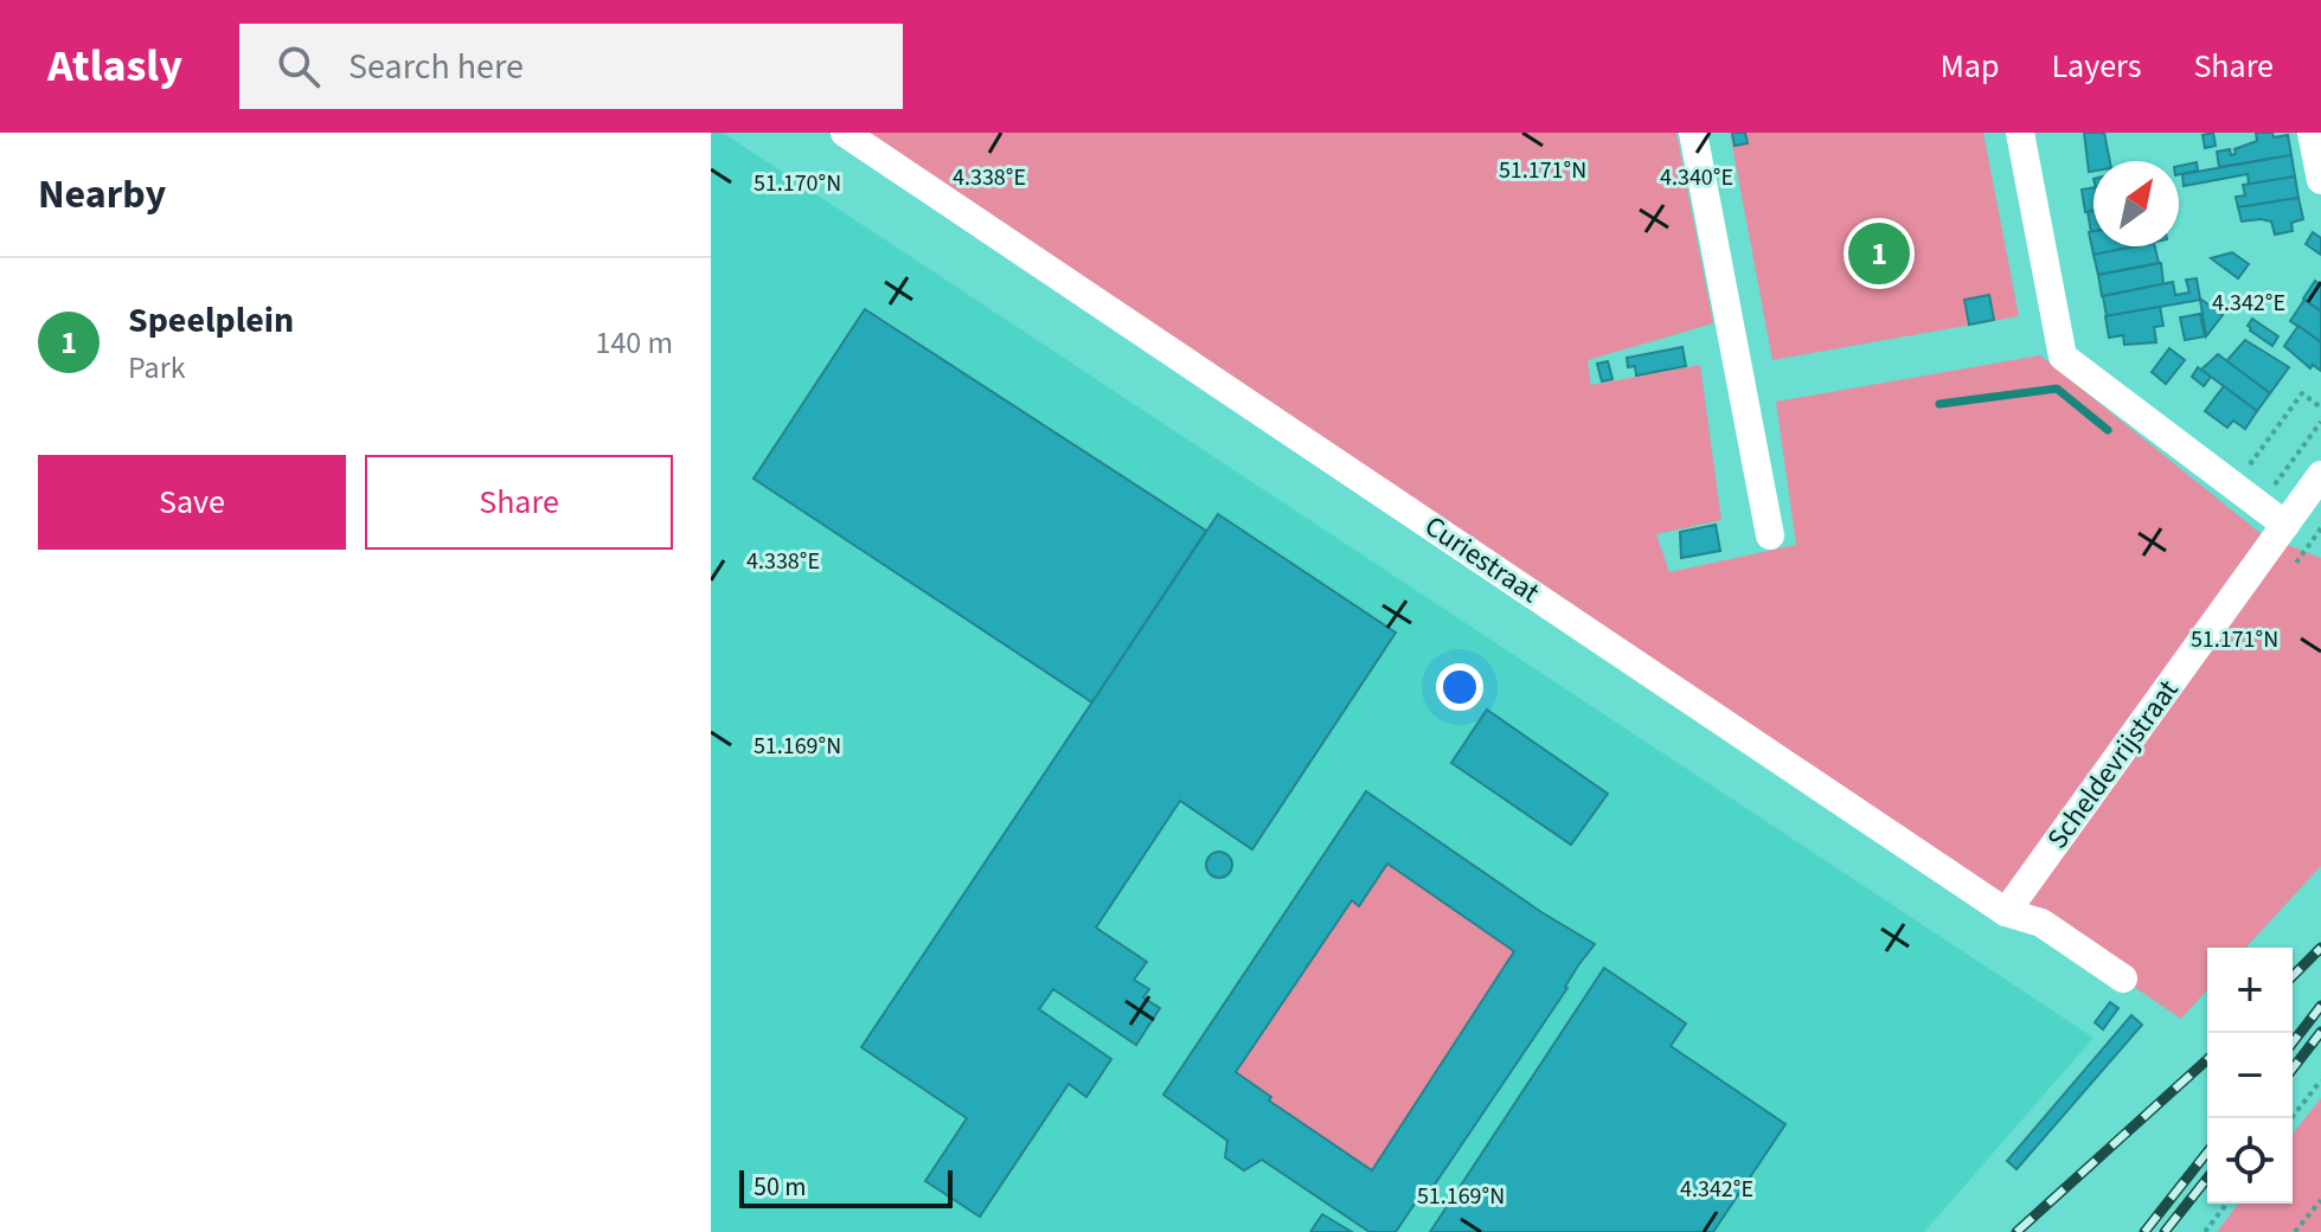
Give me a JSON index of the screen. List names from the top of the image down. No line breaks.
{"streets":{"street":["Curiestraat","Scheldevrijstraat"]},"crossings":[["Curiestraat","Scheldevrijstraat"]],"scale_bar":"50 m","north":"top right","page":{"header":"Atlasly","search":"Search here","nav":["Map","Layers","Share"],"heading":"Nearby","pins":"1","list":[{"mark":"1","name":"Speelplein","note":"Park","value":"140 m"}],"buttons":["Save","Share"],"map_buttons":["+","−"],"scale":"50 m"},"coordinates":["51.171°N","4.338°E","4.340°E","51.170°N","4.342°E","51.169°N"]}
